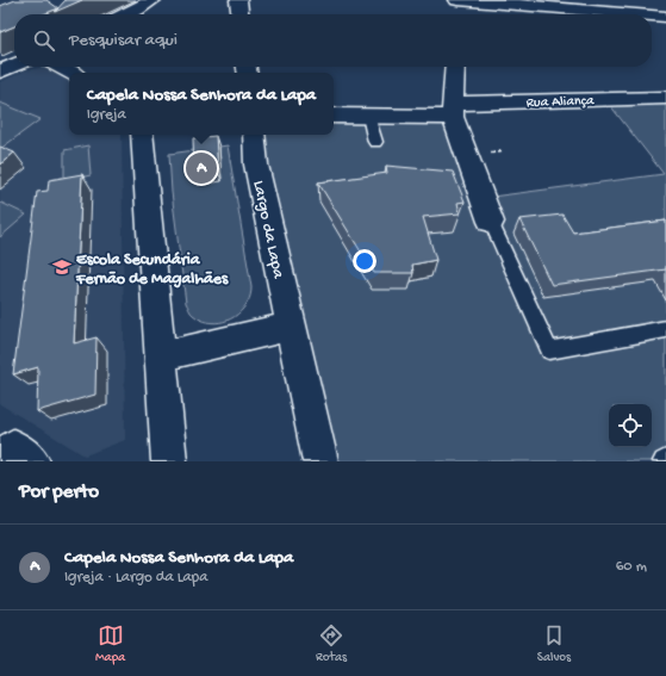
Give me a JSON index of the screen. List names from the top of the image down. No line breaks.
{"streets":{"street":["Rua Aliança","Largo da Lapa"]},"places":{"school or university":["Escola Secundária Fernão de Magalhães"]},"page":{"search":"Pesquisar aqui","popup":["Capela Nossa Senhora da Lapa","Igreja"],"pins":"A","heading":"Por perto","list":[{"mark":"A","name":"Capela Nossa Senhora da Lapa","note":"Igreja · Largo da Lapa","value":"60 m"}],"nav":["Mapa","Rotas","Salvos"]}}
